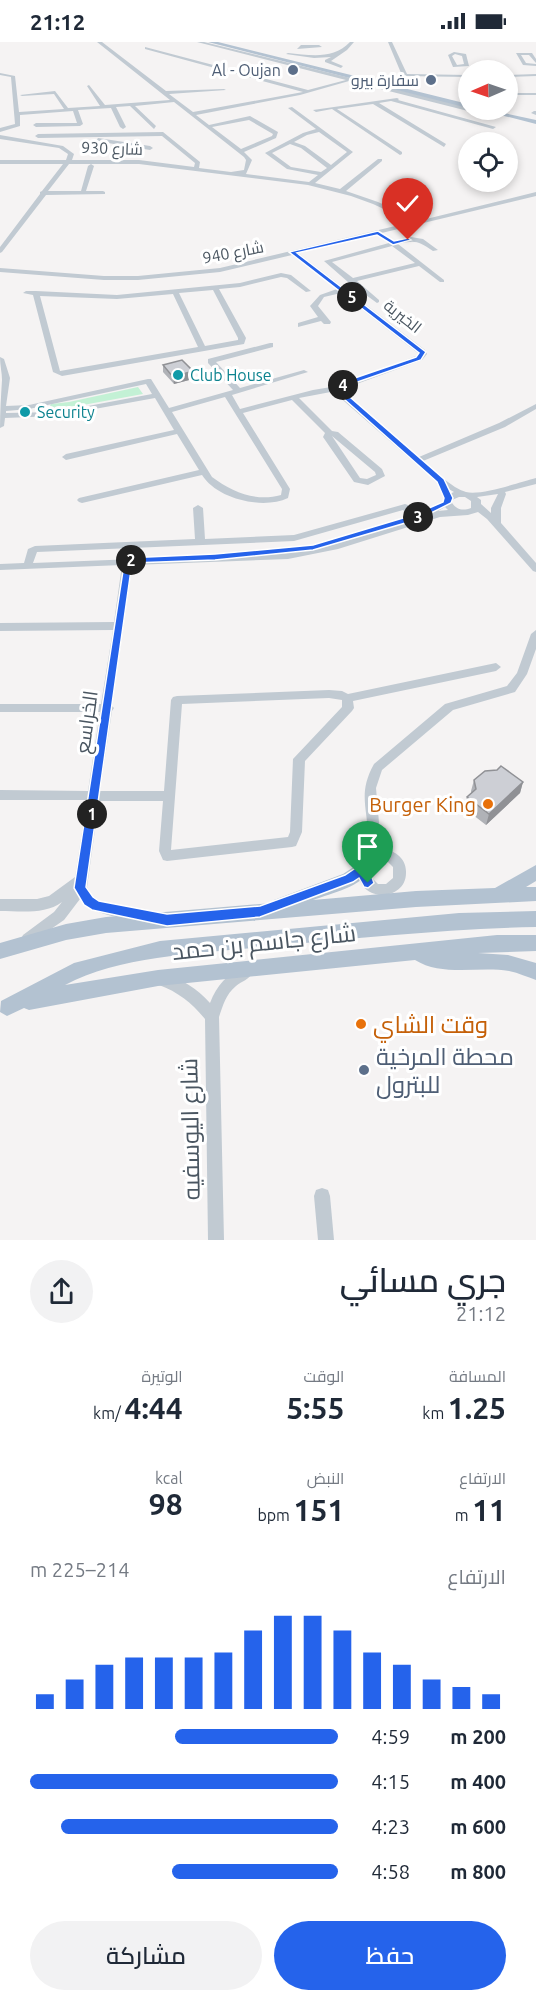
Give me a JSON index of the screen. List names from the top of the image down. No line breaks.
{"streets":{"main road":["شارع جاسم بن حمد"],"street":["شارع 930","شارع 940","الخيرية","الخراسع","شارع اليوسفيه"]},"crossings":[["شارع 930","شارع 940"],["شارع 940","الخيرية"],["الخراسع","شارع جاسم بن حمد"],["شارع جاسم بن حمد","شارع اليوسفيه"]],"places":["Al - Oujan","سفارة بيرو","Club House","Security","Burger King","وقت الشاي","محطة المرخية للبترول"],"north":"left","page":{"status":"21:12","pins":["5","4","3","2","1"],"heading":["جري مسائي","21:12"],"stats":[["المسافة","1.25 km"],["الوقت","5:55"],["الوتيرة","4:44 /km"],["الارتفاع","11 m"],["النبض","151 bpm"],["kcal","98"]],"chart":["الارتفاع","214–225 m"],"list":[{"name":"200 m","note":"4:59"},{"name":"400 m","note":"4:15"},{"name":"600 m","note":"4:23"},{"name":"800 m","note":"4:58"}],"buttons":["حفظ","مشاركة"]}}
